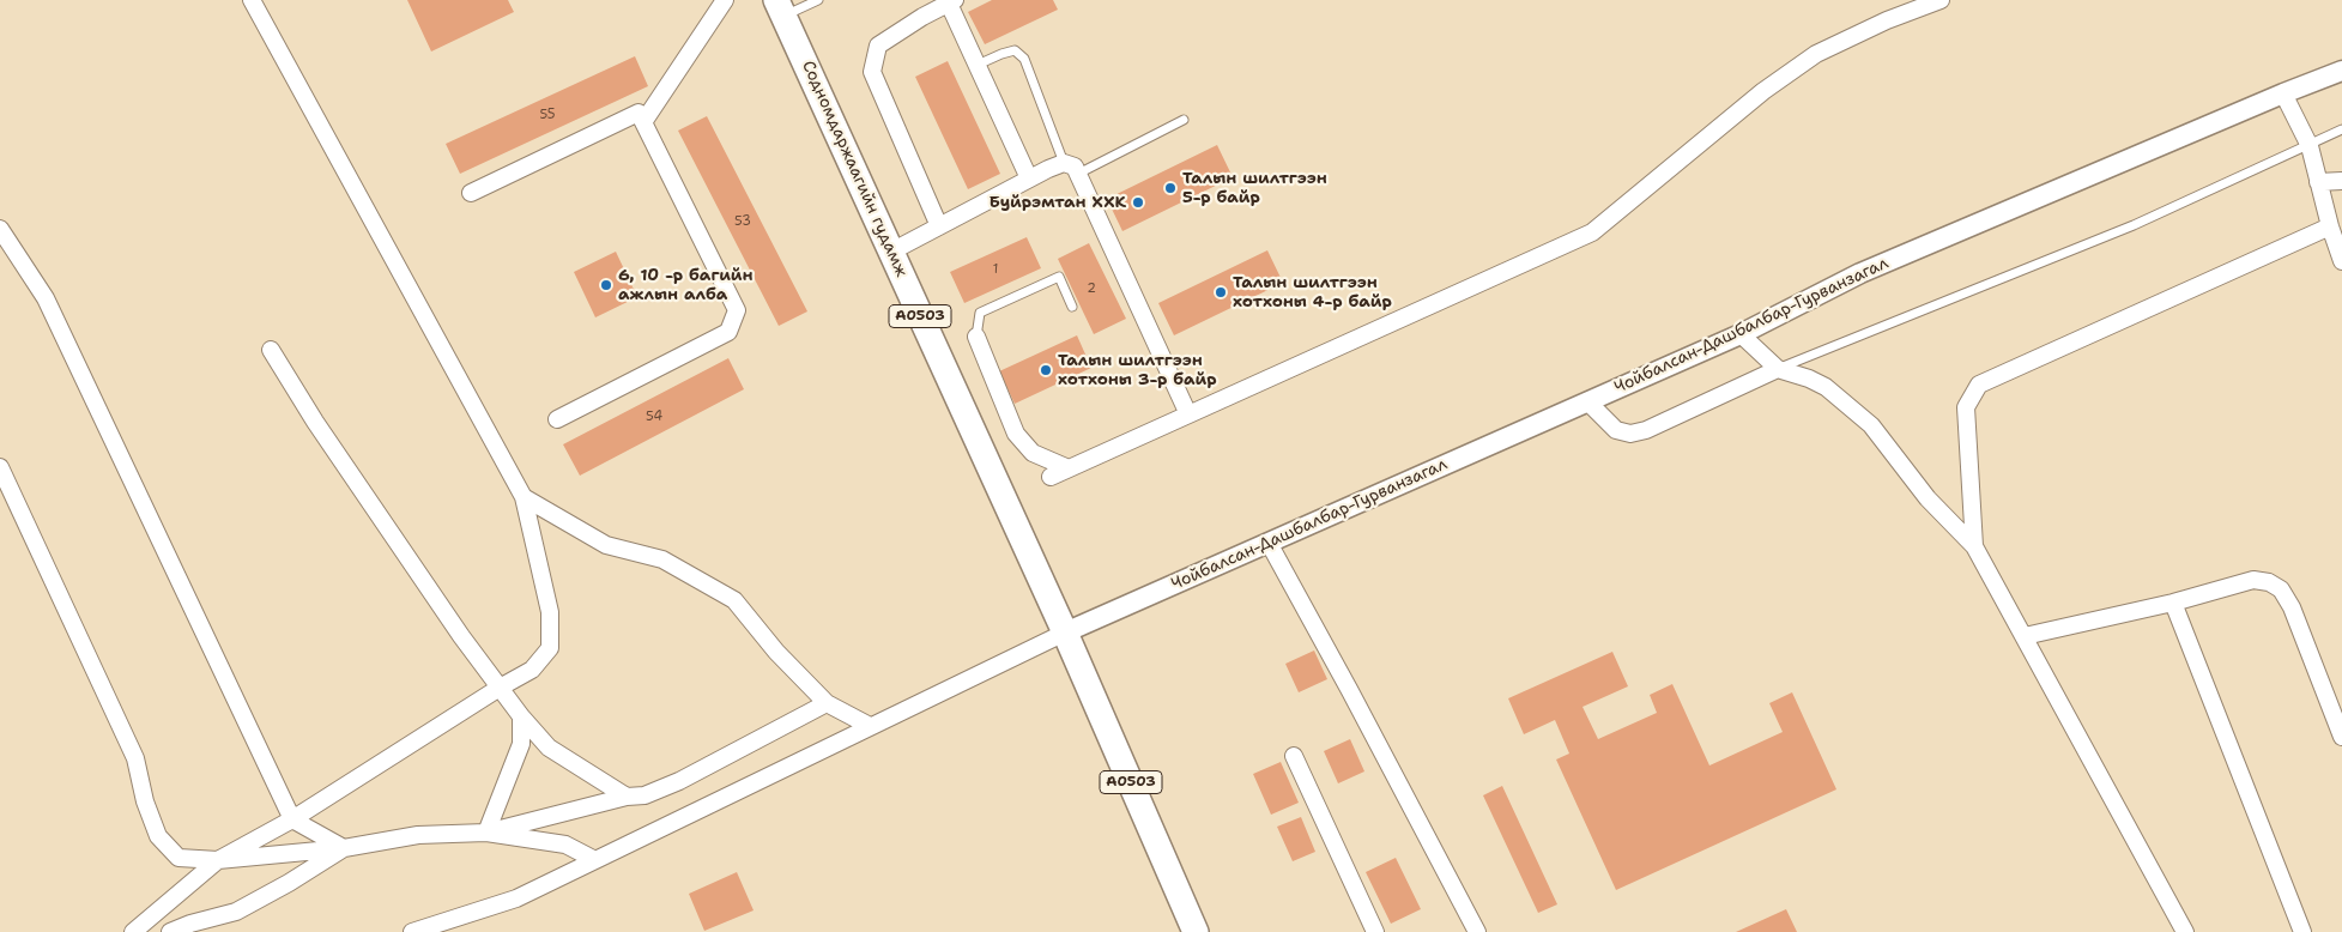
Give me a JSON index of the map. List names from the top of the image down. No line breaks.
{"streets":{"main road":["Содномдаржаагийн гудамж","A0503"],"street":["Чойбалсан-Дашбалбар-Гурванзагал"]},"crossings":[["Содномдаржаагийн гудамж","A0503"],["Содномдаржаагийн гудамж","Чойбалсан-Дашбалбар-Гурванзагал"],["A0503","Чойбалсан-Дашбалбар-Гурванзагал"]],"places":["Талын шилтгээн 5-р байр","Буйрэмтан ХХК","6, 10 -р багийн ажлын алба","Талын шилтгээн хотхоны 4-р байр","Талын шилтгээн хотхоны 3-р байр"],"house_numbers":["55","53","1","2","54"]}
